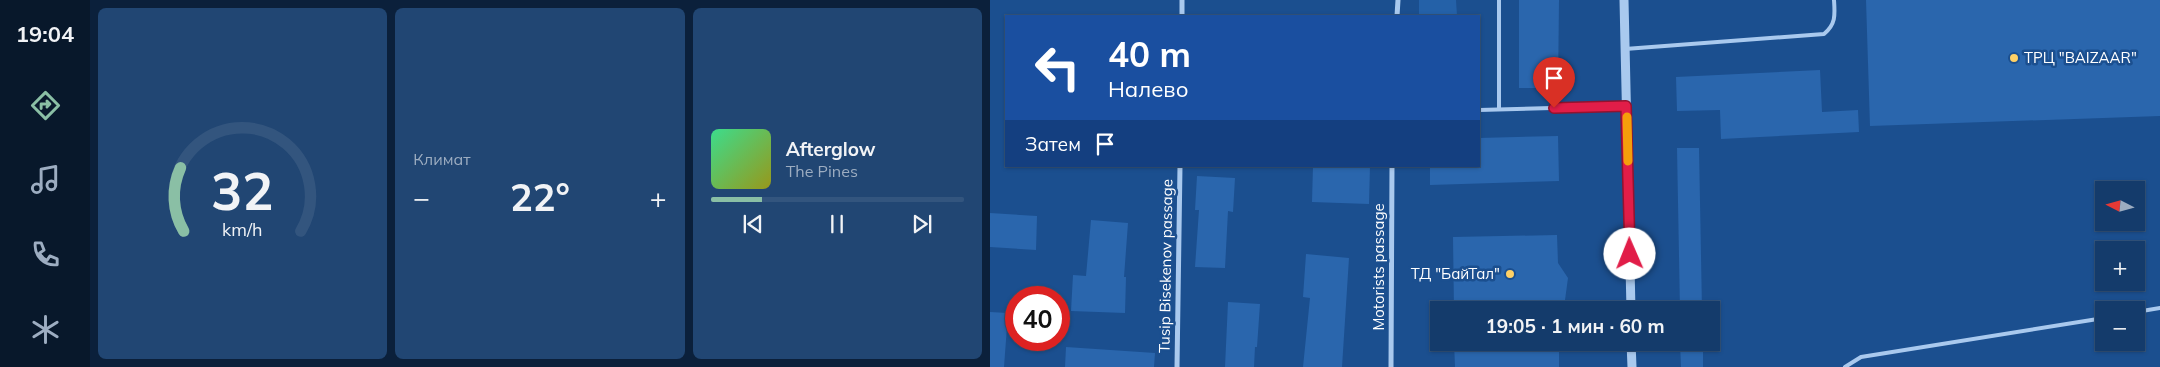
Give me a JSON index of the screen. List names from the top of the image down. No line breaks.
{"streets":{"street":["Tusip Bisekenov passage","Motorists passage"]},"places":["ТРЦ \"BAIZAAR\"","ТД \"БайТал\""],"north":"left","page":{"tabs":"19:04","tile":"Климат","turn":["40 m","Налево"],"then":"Затем","song":["Afterglow","The Pines"],"heat":["−","22°","+"],"map_buttons":["+","−"],"limit":"40","trip":"19:05 · 1 мин · 60 m","gauge":["32","km/h"]}}
